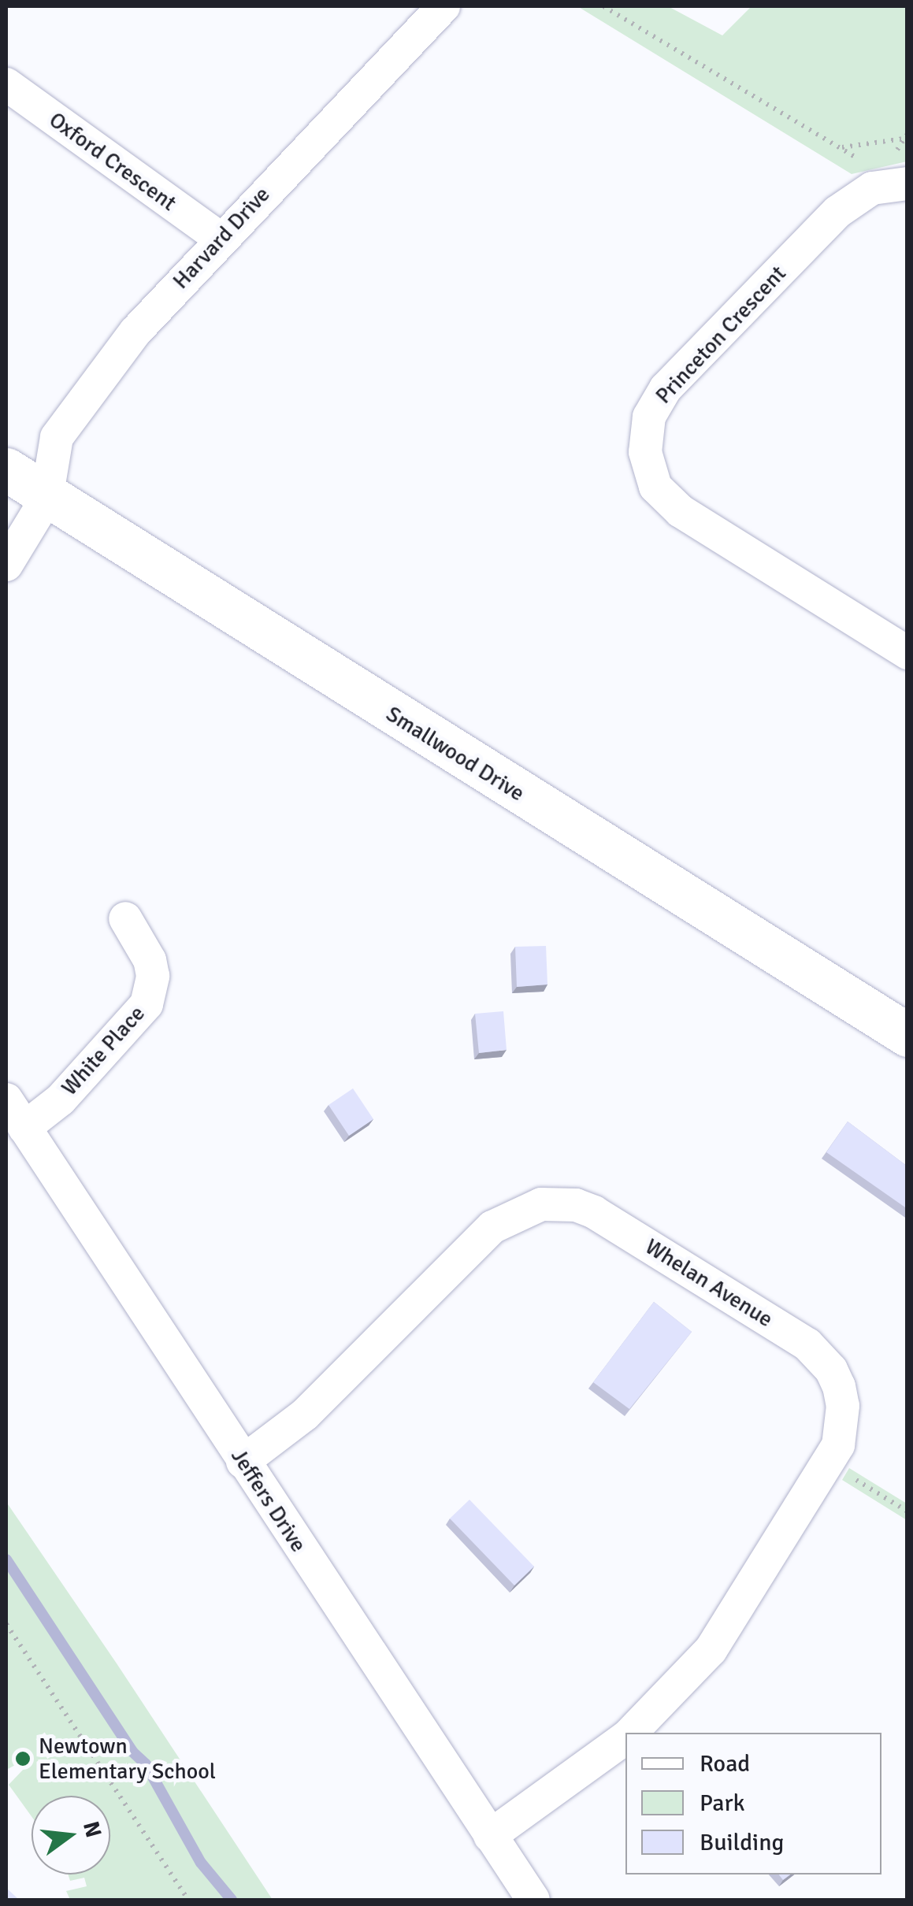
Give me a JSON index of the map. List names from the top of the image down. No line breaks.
{"streets":{"street":["Oxford Crescent","Harvard Drive","Princeton Crescent","Smallwood Drive","White Place","Whelan Avenue","Jeffers Drive"]},"crossings":[["Oxford Crescent","Harvard Drive"],["Harvard Drive","Smallwood Drive"],["White Place","Jeffers Drive"],["Whelan Avenue","Jeffers Drive"]],"places":["Newtown Elementary School"],"legend":["Road","Park","Building"],"north":"right"}
